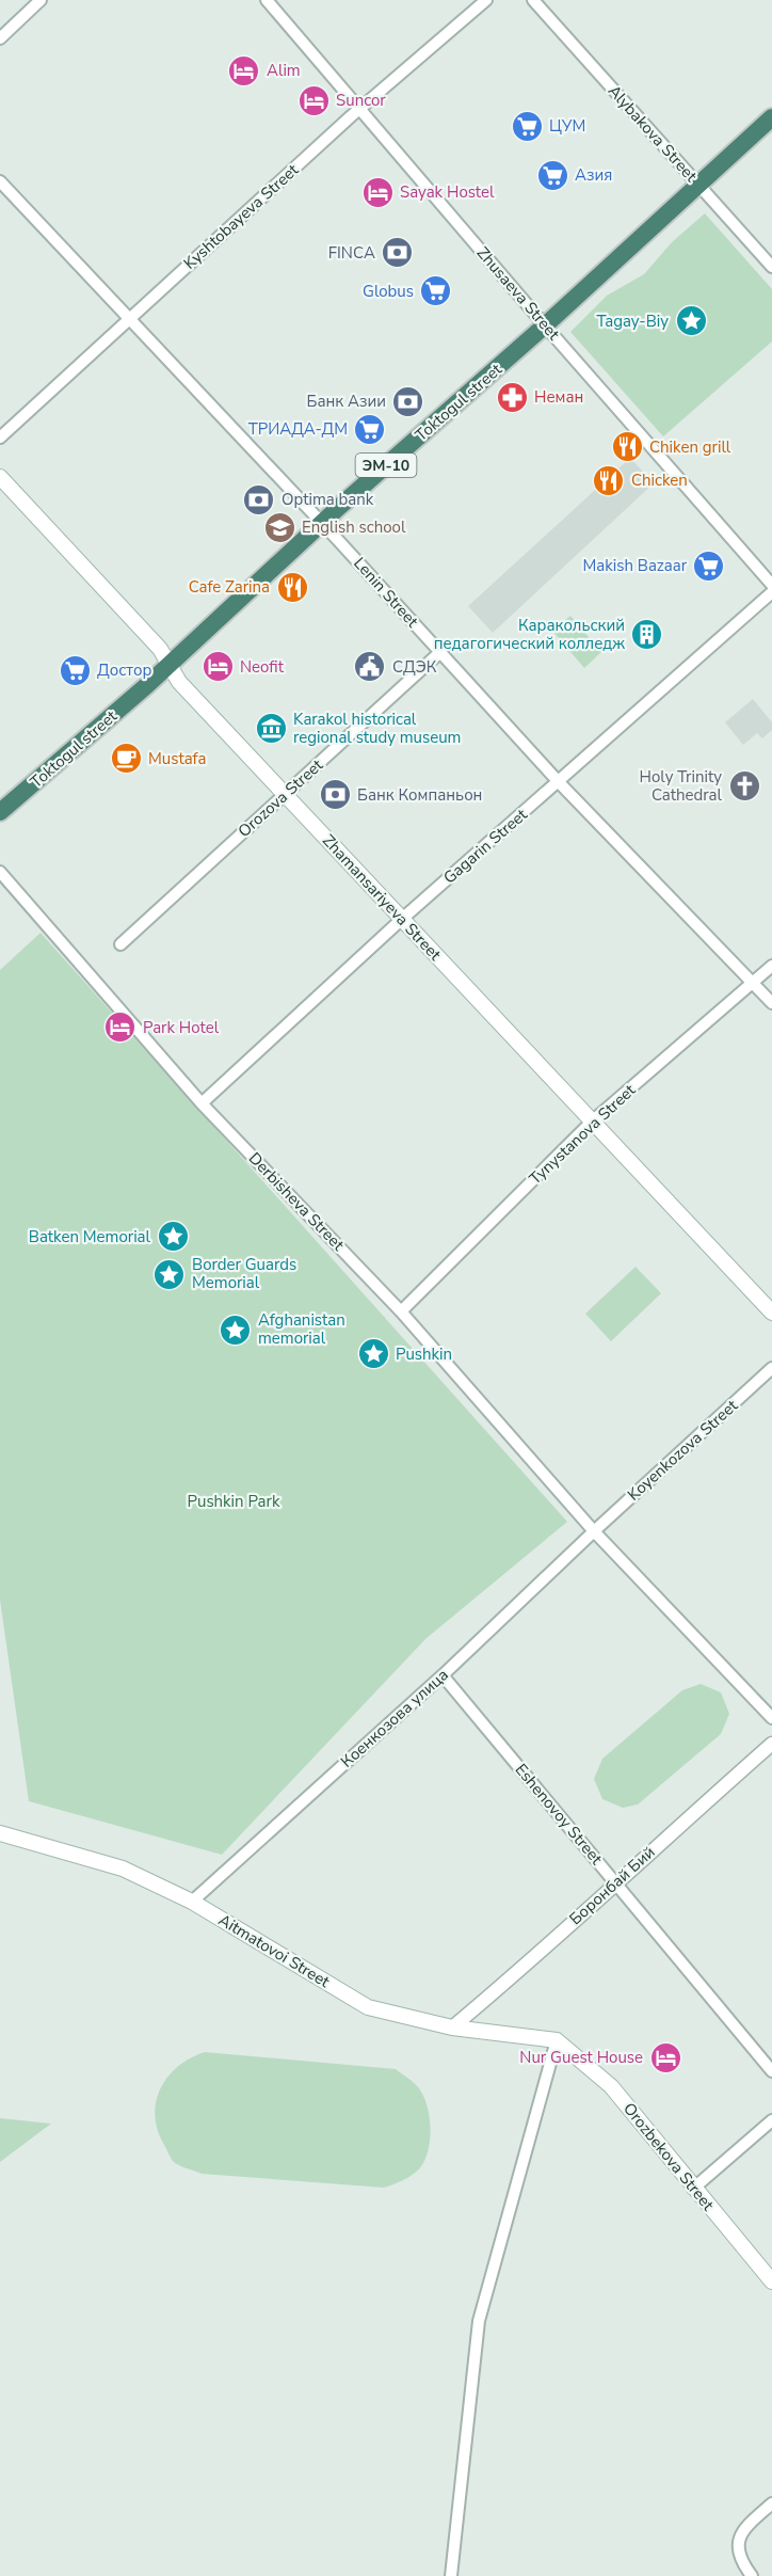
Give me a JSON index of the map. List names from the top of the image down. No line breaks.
{"streets":{"highway":["Toktogul street","ЭМ-10"],"main road":["Zhamansariyeva Street","Aitmatovoi Street","Orozbekova Street"],"street":["Alybakova Street","Kyshtobayeva Street","Zhusaeva Street","Lenin Street","Orozova Street","Gagarin Street","Tynystanova Street","Derbisheva Street","Koyenkozova Street","Коенкозова улица","Eshenovoy Street","Боронбай Бий"]},"crossings":[["Alybakova Street","Toktogul street"],["Kyshtobayeva Street","Zhusaeva Street"],["Kyshtobayeva Street","Lenin Street"],["Zhusaeva Street","Toktogul street"],["Toktogul street","Lenin Street"],["Toktogul street","Zhamansariyeva Street"],["Lenin Street","Orozova Street"],["Lenin Street","Gagarin Street"],["Lenin Street","Tynystanova Street"],["Orozova Street","Zhamansariyeva Street"],["Gagarin Street","Zhamansariyeva Street"],["Gagarin Street","Derbisheva Street"],["Zhamansariyeva Street","Tynystanova Street"],["Tynystanova Street","Derbisheva Street"],["Derbisheva Street","Koyenkozova Street"],["Derbisheva Street","Коенкозова улица"],["Koyenkozova Street","Коенкозова улица"],["Коенкозова улица","Eshenovoy Street"],["Коенкозова улица","Aitmatovoi Street"],["Eshenovoy Street","Боронбай Бий"],["Боронбай Бий","Aitmatovoi Street"],["Aitmatovoi Street","Orozbekova Street"]],"parks":["Pushkin Park"],"places":{"hotel":["Alim","Suncor","Sayak Hostel","Neofit","Park Hotel","Nur Guest House"],"supermarket":["ЦУМ","Азия","Globus","ТРИАДА-ДМ","Makish Bazaar","Достор"],"bank":["FINCА","Банк Азии","Optima bank","Банк Компаньон"],"place":["Tagay-Biy","Batken Memorial","Border Guards Memorial","Afghanistan memorial","Pushkin"],"pharmacy":["Неман"],"restaurant":["Chiken grill","Chicken","Cafe Zarina"],"school or university":["English school"],"building":["Каракольский педагогический колледж"],"public building":["СДЭК"],"museum":["Karakol historical regional study museum"],"cafe":["Mustafa"],"church":["Holy Trinity Cathedral"]}}
